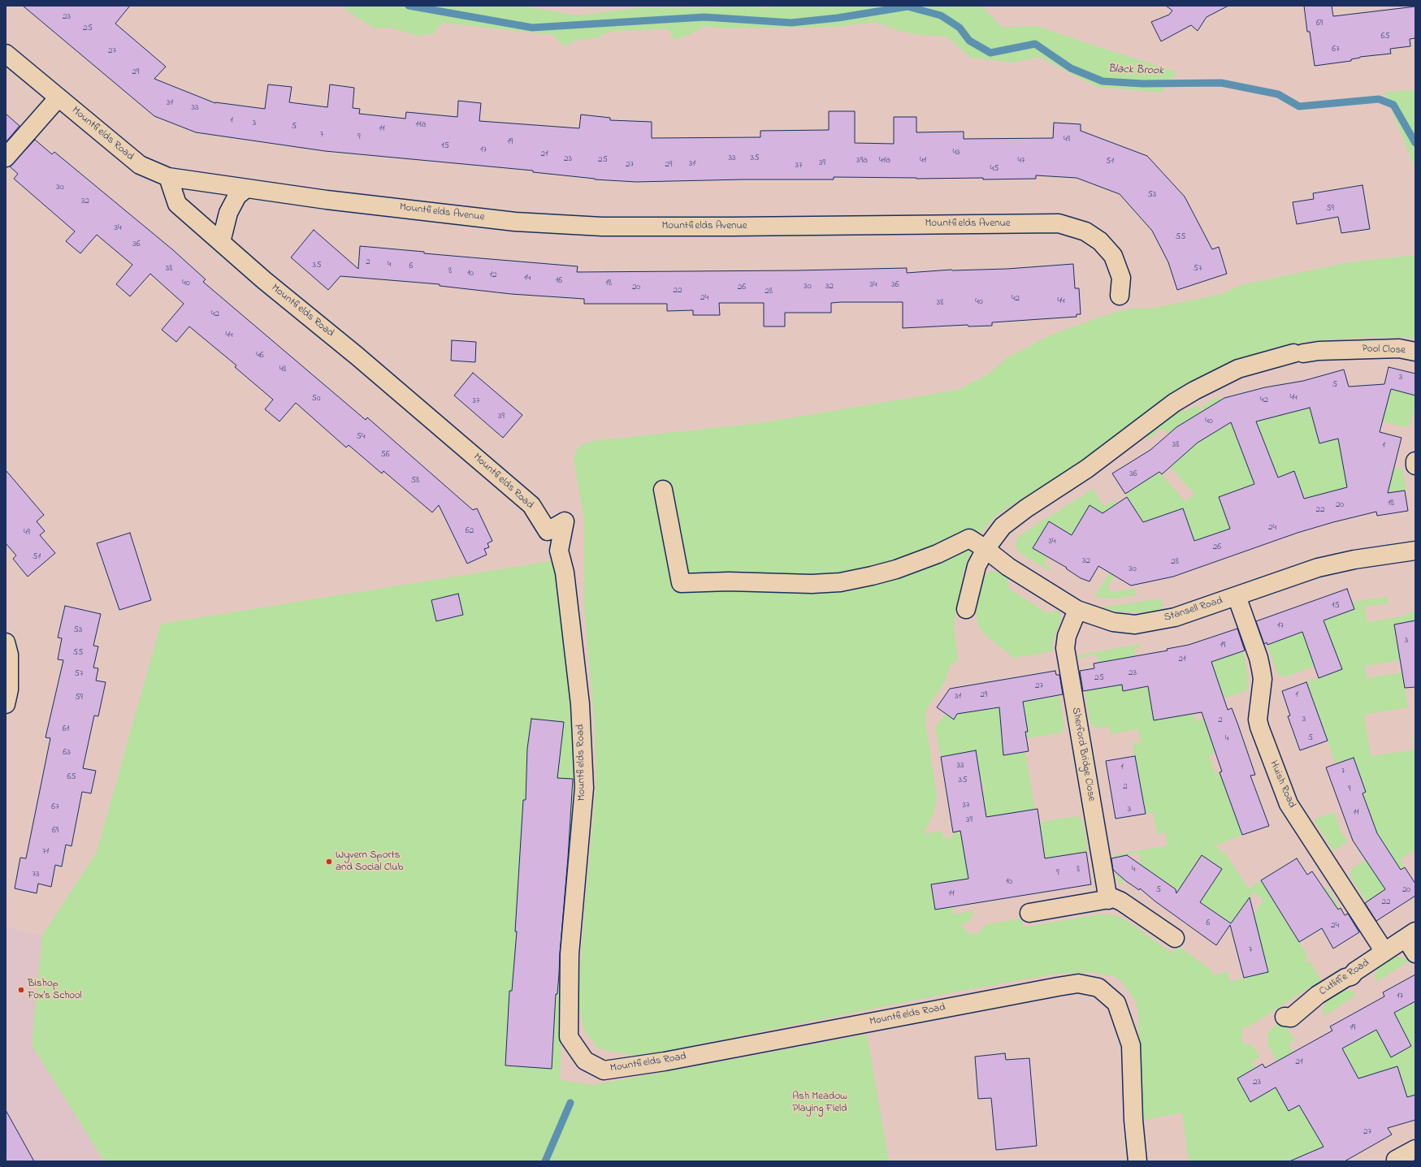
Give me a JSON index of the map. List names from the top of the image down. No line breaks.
{"streets":{"street":["Mountfields Road","Mountfields Avenue","Pool Close","Stansell Road","Sherford Bridge Close","Huish Road","Cutliffe Road"]},"crossings":[["Mountfields Road","Mountfields Avenue"],["Pool Close","Stansell Road"],["Stansell Road","Sherford Bridge Close"],["Stansell Road","Huish Road"],["Huish Road","Cutliffe Road"]],"water":["Black Brook"],"parks":["Ash Meadow Playing Field"],"places":["Wyvern Sports and Social Club","Bishop Fox's School"],"house_numbers":["23","69","25","65","67","27","29","31","33","1","3","11a","5","11","7","9","49","19","15","17","43","21","33","35","23","25","39a","41a","41","47","51","39","31","27","29","37","45","30","53","32","59","34","55","36","2","4","35","6","38","57","8","10","12","14","16","40","18","34","36","30","32","20","26","22","28","24","42","44","40","38","42","44","46","48","3","5","44","50","42","37","39","40","54","38","1","56","36","58","18","20","22","24","62","49","34","26","51","32","28","30","15","17","53","3","19","55","21","23","57","25","27","29","1","31","59","3","2","61","5","4","63","33","1","7","65","35","2","9","37","67","3","11","39","69","71","8","4","9","73","10","5","20","11","22","6","24","7","17","19","21","23","27"]}
